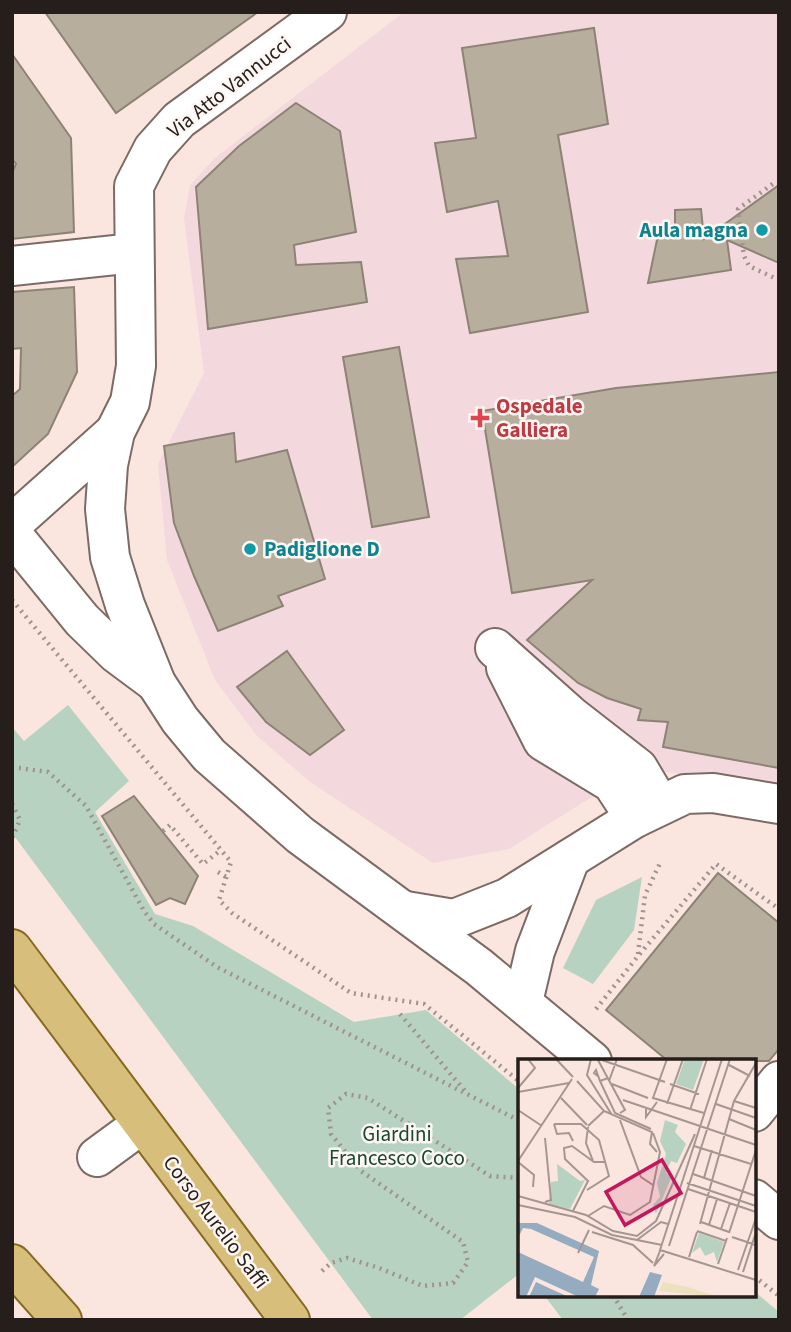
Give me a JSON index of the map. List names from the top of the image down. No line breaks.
{"streets":{"main road":["Corso Aurelio Saffi"],"street":["Via Atto Vannucci"]},"parks":["Giardini Francesco Coco"],"places":{"other":["Aula magna","Padiglione D"],"health":["Ospedale Galliera"]}}
